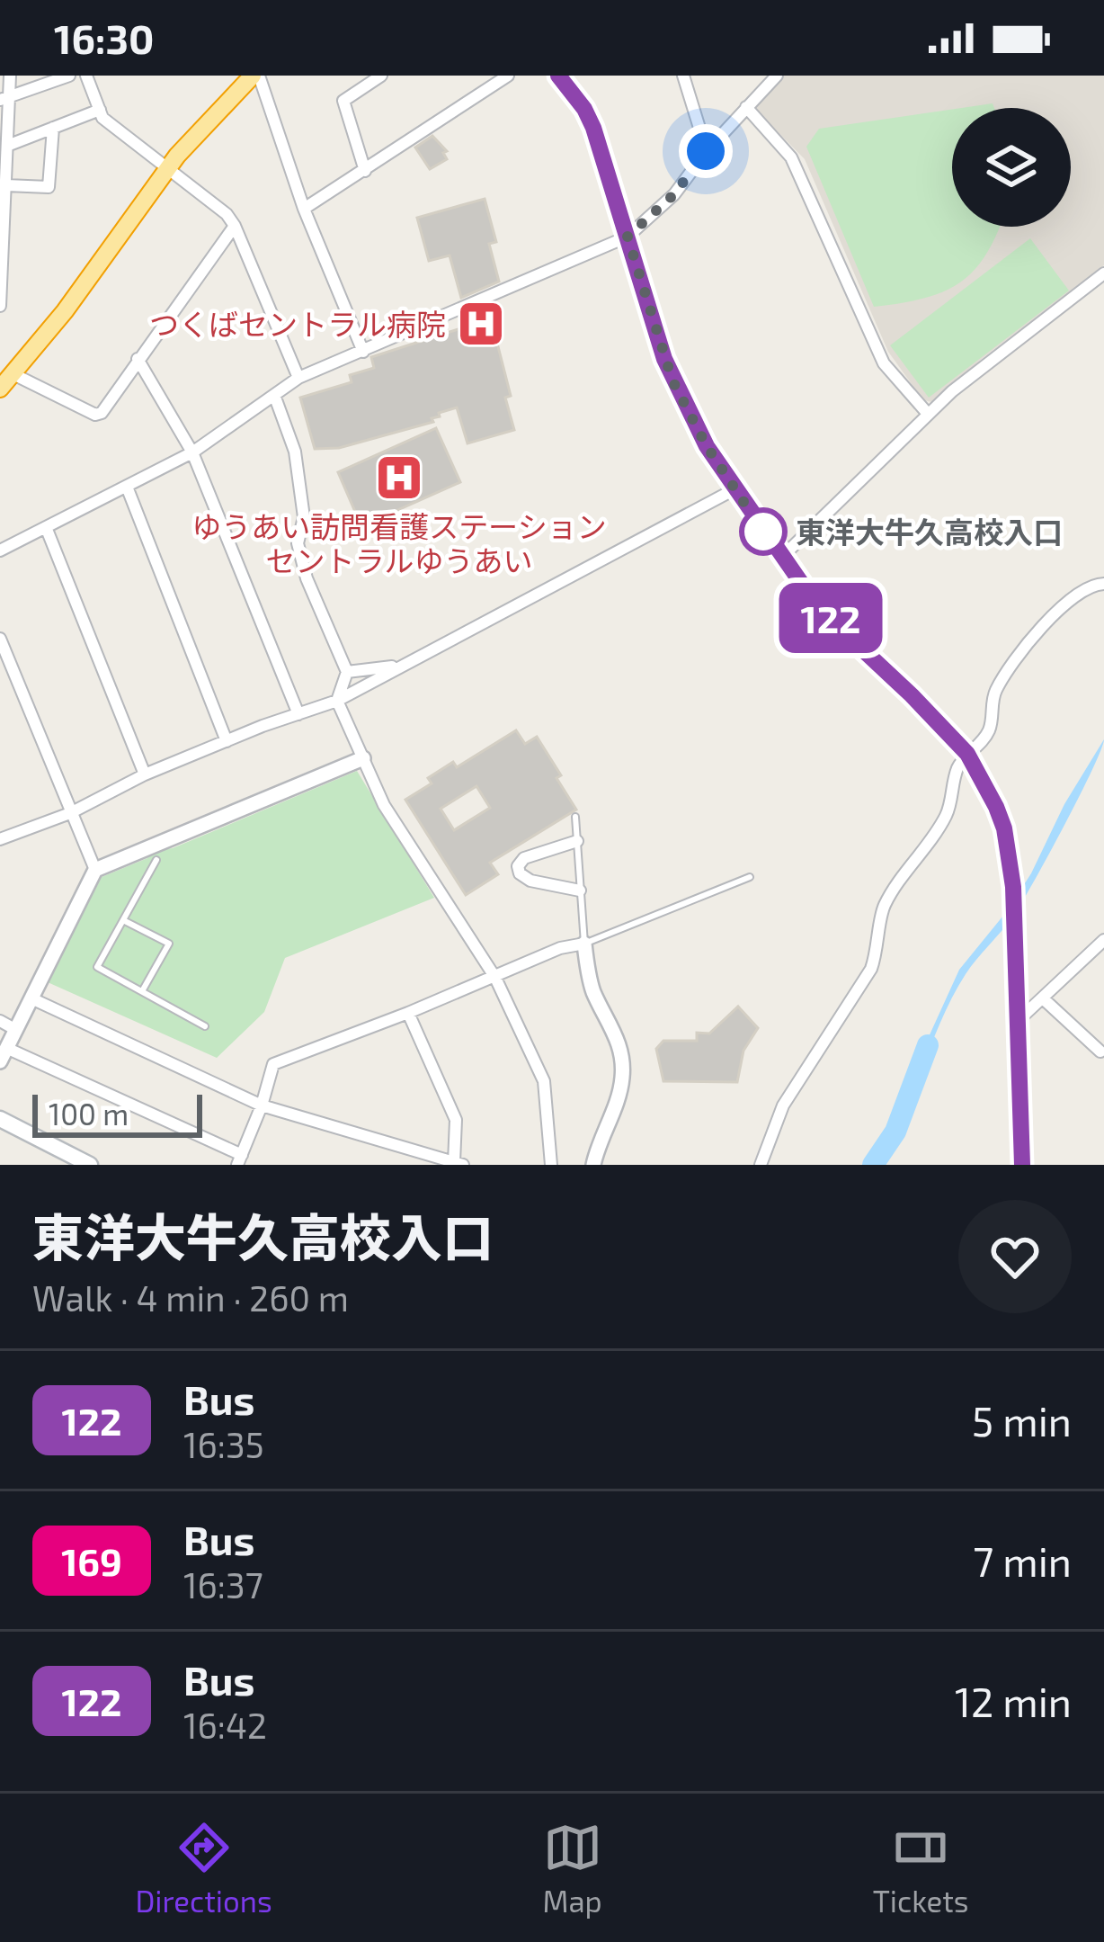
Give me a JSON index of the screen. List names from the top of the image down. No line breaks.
{"places":{"hospital":["つくばセントラル病院","ゆうあい訪問看護ステーション セントラルゆうあい"],"other":["東洋大牛久高校入口"]},"lines":["bus line 122"],"scale_bar":"100 m","page":{"status":"16:30","on_map":"122","scale":"100 m","heading":["東洋大牛久高校入口","Walk · 4 min · 260 m"],"list":[{"mark":"122","name":"Bus","note":"16:35","value":"5 min"},{"mark":"169","name":"Bus","note":"16:37","value":"7 min"},{"mark":"122","name":"Bus","note":"16:42","value":"12 min"}],"tabs":["Directions","Map","Tickets"]}}
